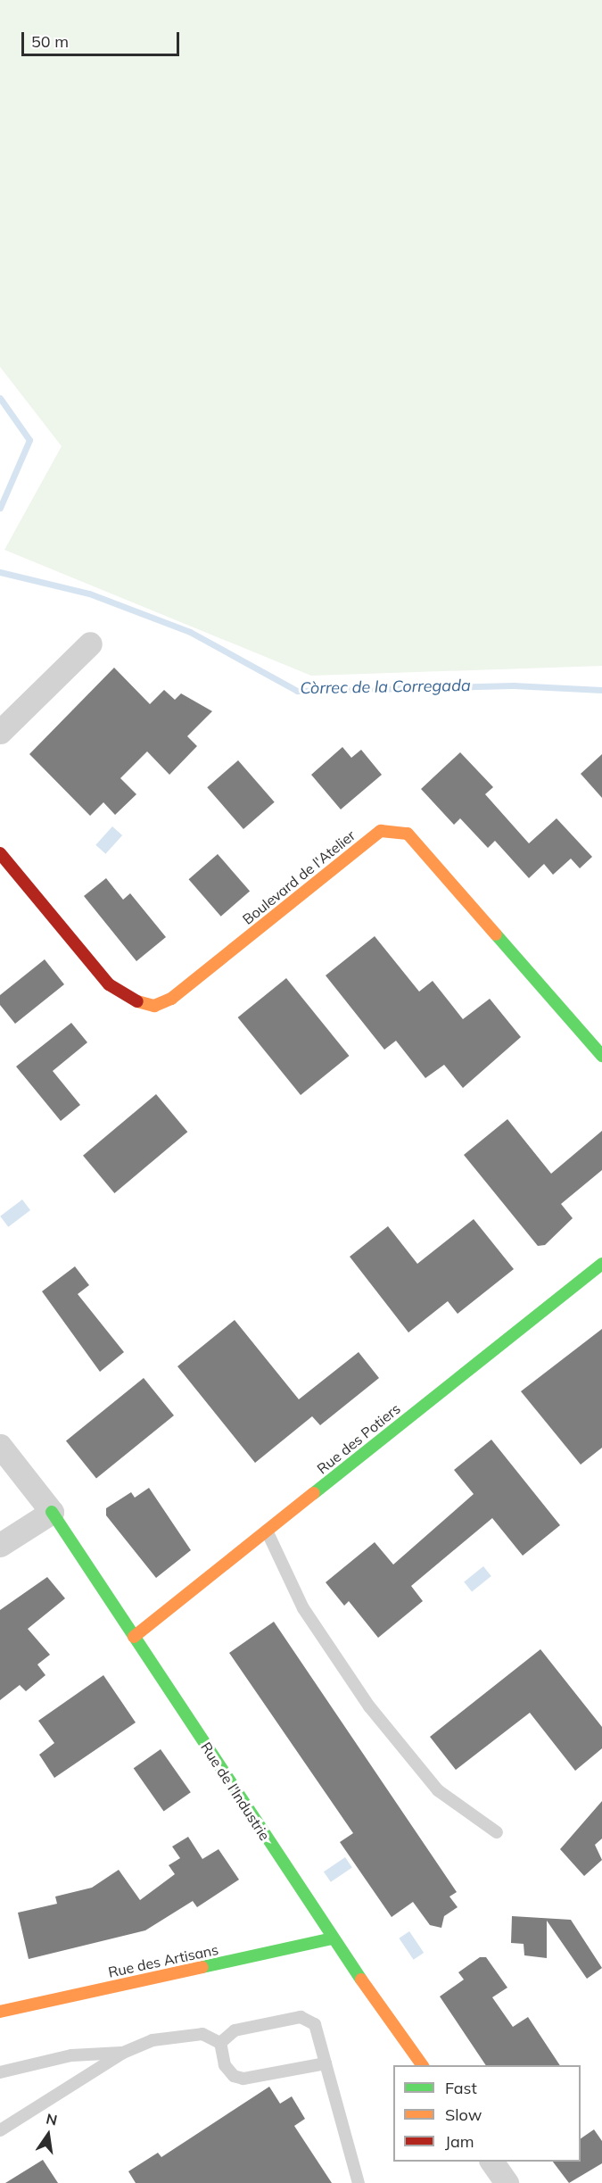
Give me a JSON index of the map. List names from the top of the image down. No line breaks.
{"streets":{"street":["Boulevard de l'Atelier","Rue des Potiers","Rue de l'Industrie","Rue des Artisans"]},"crossings":[["Rue des Potiers","Rue de l'Industrie"],["Rue de l'Industrie","Rue des Artisans"]],"water":["Còrrec de la Corregada"],"legend":["Fast","Slow","Jam"],"scale_bar":"50 m","north":"top"}
